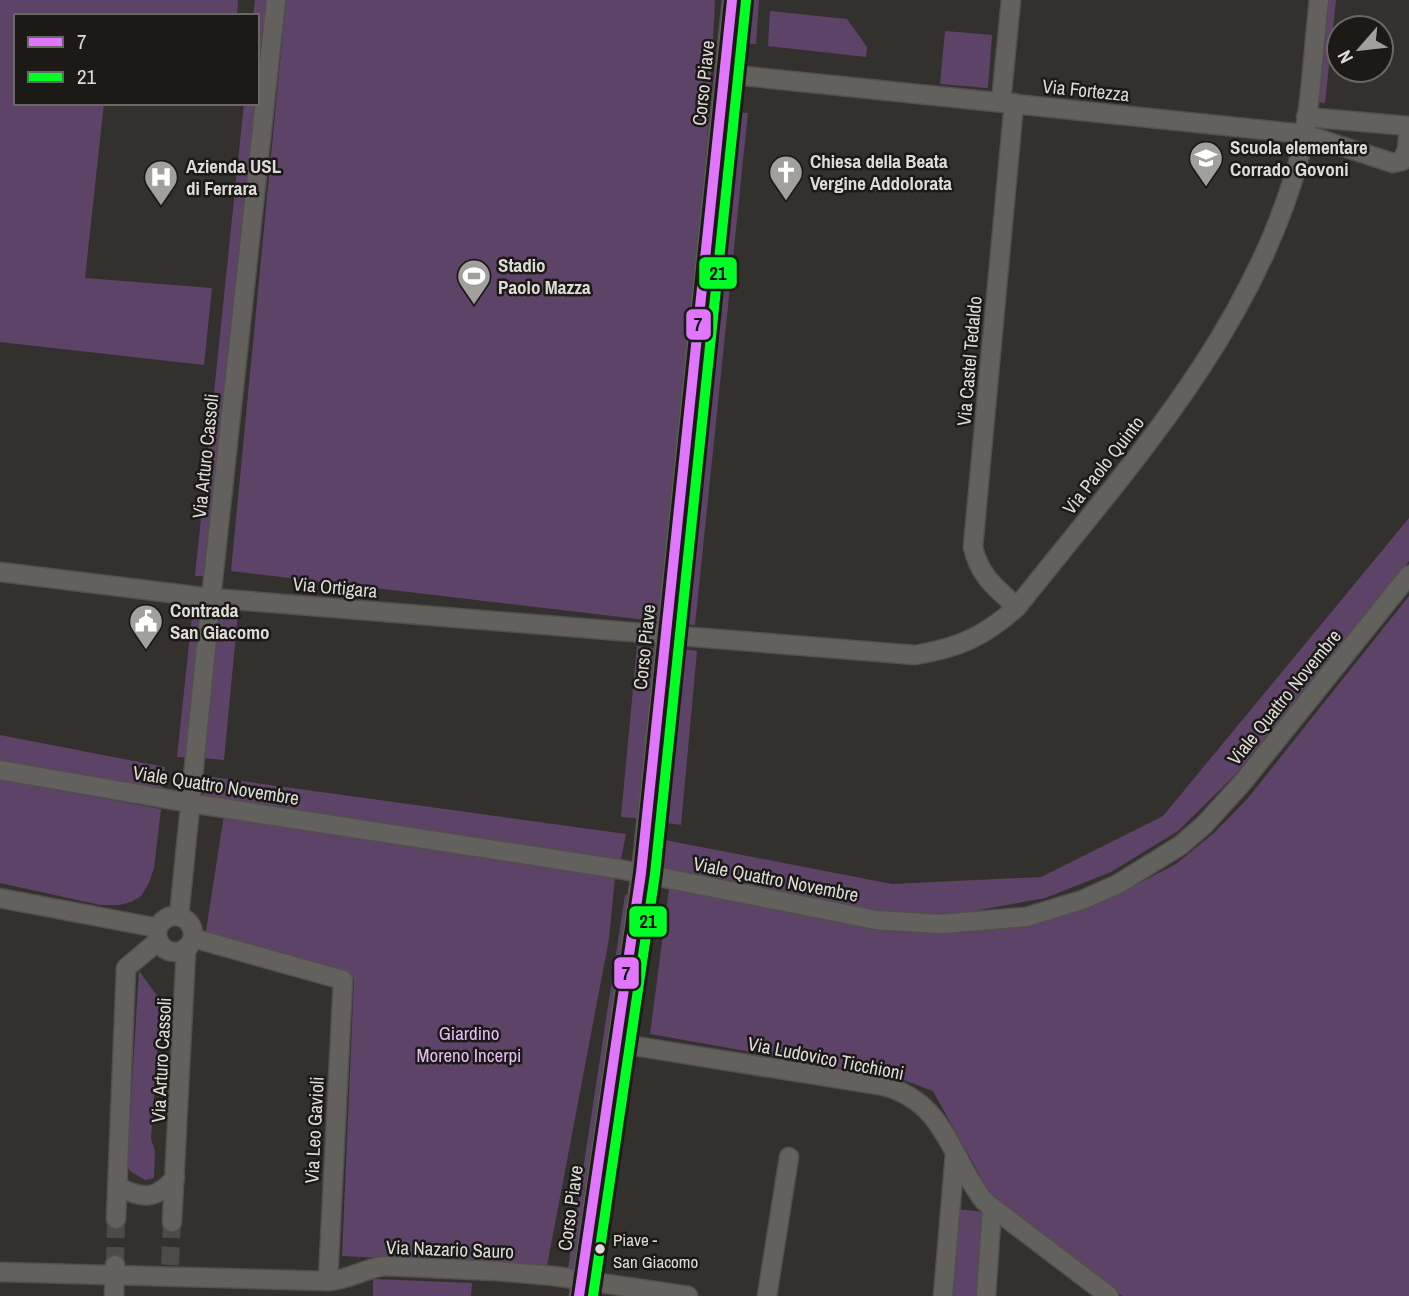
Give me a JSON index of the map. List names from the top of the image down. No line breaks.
{"streets":{"street":["Corso Piave","Via Fortezza","Via Castel Tedaldo","Via Arturo Cassoli","Via Paolo Quinto","Via Ortigara","Viale Quattro Novembre","Via Ludovico Ticchioni","Via Leo Gavioli","Via Nazario Sauro"]},"crossings":[["Corso Piave","Via Fortezza"],["Corso Piave","Via Paolo Quinto"],["Corso Piave","Via Ortigara"],["Corso Piave","Viale Quattro Novembre"],["Corso Piave","Via Ludovico Ticchioni"],["Corso Piave","Via Nazario Sauro"],["Via Fortezza","Via Castel Tedaldo"],["Via Fortezza","Via Paolo Quinto"],["Via Castel Tedaldo","Via Paolo Quinto"],["Via Arturo Cassoli","Via Ortigara"],["Via Arturo Cassoli","Viale Quattro Novembre"],["Via Arturo Cassoli","Via Leo Gavioli"],["Via Paolo Quinto","Via Ortigara"],["Via Leo Gavioli","Via Nazario Sauro"]],"parks":["Giardino Moreno Incerpi"],"places":{"school or university":["Scuola elementare Corrado Govoni"],"church":["Chiesa della Beata Vergine Addolorata"],"hospital":["Azienda USL di Ferrara"],"sports":["Stadio Paolo Mazza"],"public building":["Contrada San Giacomo"],"other":["Piave - San Giacomo"]},"lines":["transit line 7","transit line 21"],"legend":["7","21"],"north":"bottom left"}
